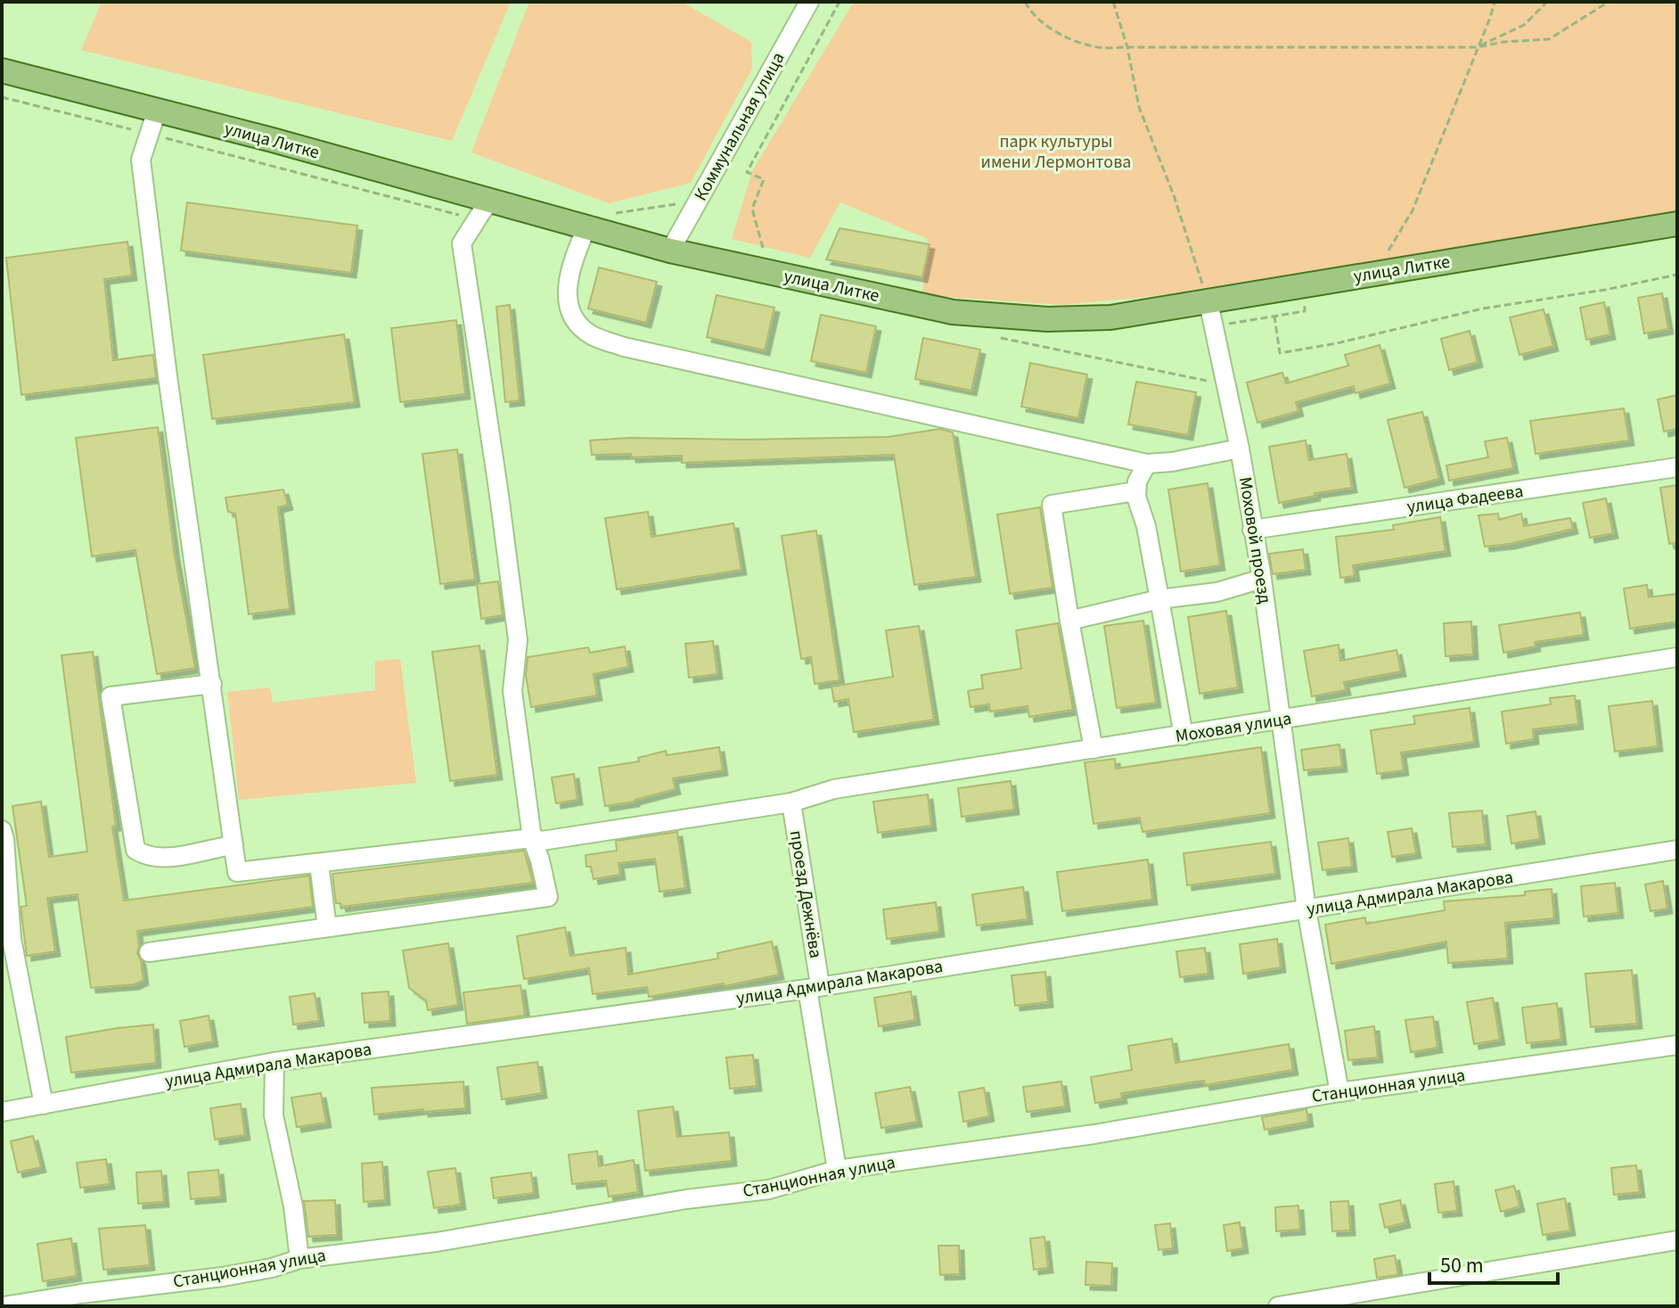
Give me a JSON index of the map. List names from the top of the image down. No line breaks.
{"streets":{"main road":["улица Литке"],"street":["Коммунальная улица","улица Фадеева","Моховой проезд","Моховая улица","улица Адмирала Макарова","проезд Дежнёва","Станционная улица"]},"crossings":[["Коммунальная улица","улица Литке"],["улица Литке","Моховой проезд"],["улица Фадеева","Моховой проезд"],["Моховой проезд","Моховая улица"],["Моховой проезд","улица Адмирала Макарова"],["Моховой проезд","Станционная улица"],["Моховая улица","проезд Дежнёва"],["улица Адмирала Макарова","проезд Дежнёва"],["проезд Дежнёва","Станционная улица"]],"parks":["парк культуры имени Лермонтова"],"scale_bar":"50 m"}
